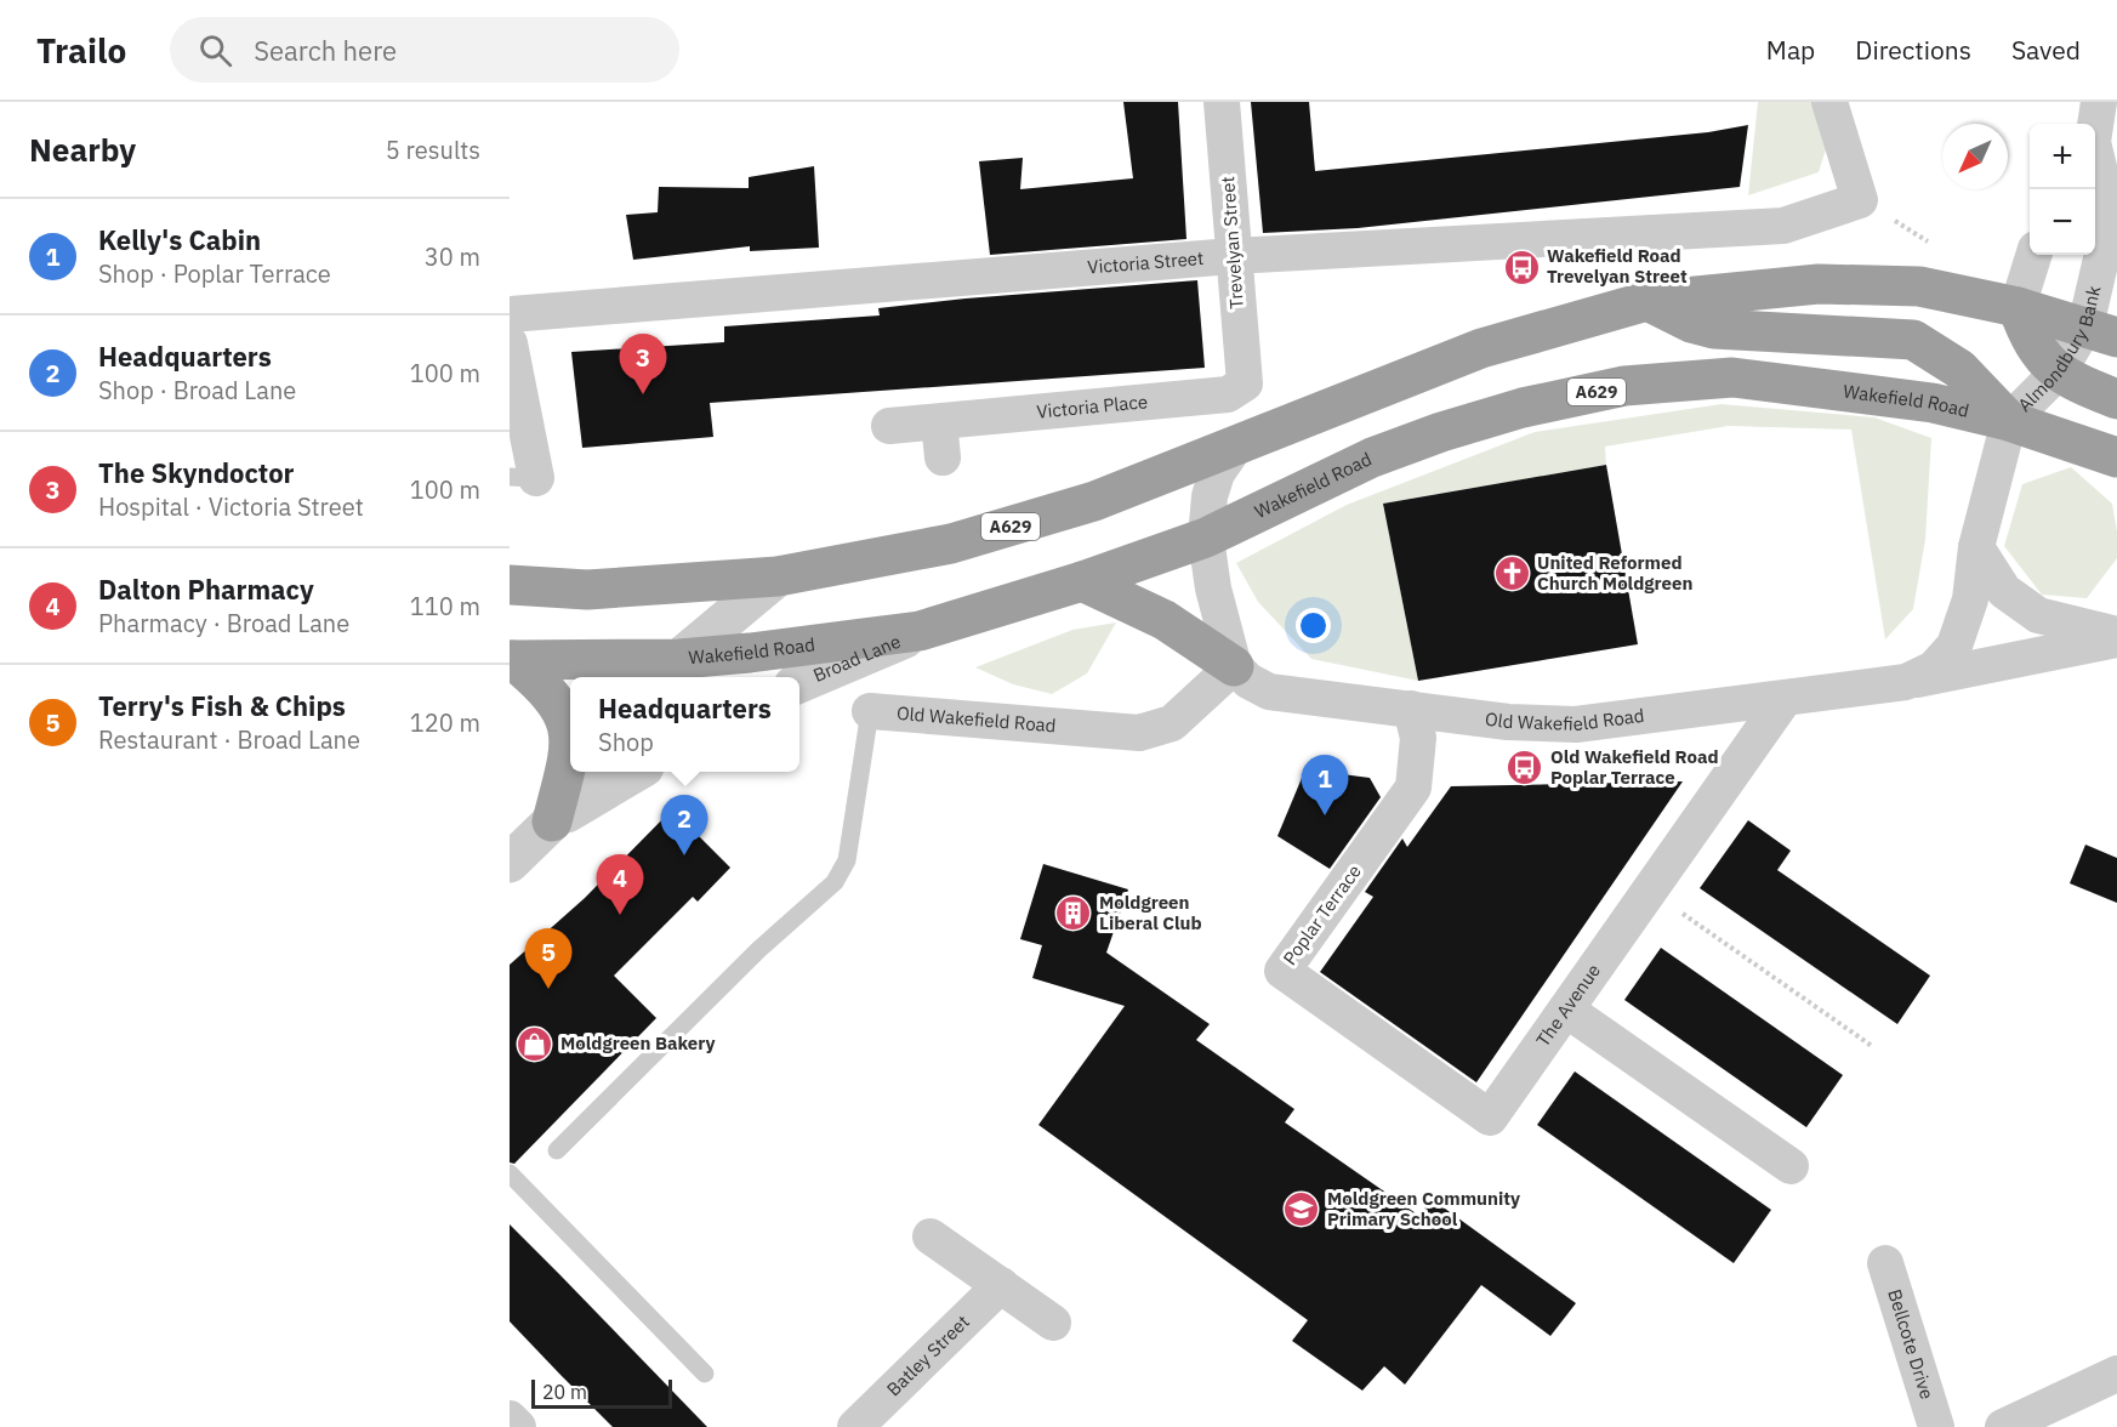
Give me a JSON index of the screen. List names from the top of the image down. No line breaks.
{"streets":{"highway":["A629","Wakefield Road"],"street":["Trevelyan Street","Victoria Street","Almondbury Bank","Victoria Place","Broad Lane","Old Wakefield Road","Poplar Terrace","The Avenue","Bellcote Drive","Batley Street"]},"crossings":[["Trevelyan Street","Victoria Street"],["Trevelyan Street","Victoria Place"],["Almondbury Bank","A629"],["Almondbury Bank","Wakefield Road"],["Almondbury Bank","Old Wakefield Road"],["Wakefield Road","Broad Lane"],["Wakefield Road","Old Wakefield Road"],["Old Wakefield Road","Poplar Terrace"],["Old Wakefield Road","The Avenue"],["Poplar Terrace","The Avenue"]],"places":{"bus stop":["Wakefield Road Trevelyan Street","Old Wakefield Road Poplar Terrace"],"church":["United Reformed Church Moldgreen"],"building":["Moldgreen Liberal Club"],"shop":["Moldgreen Bakery"],"school or university":["Moldgreen Community Primary School"]},"scale_bar":"20 m","north":"bottom left","page":{"header":"Trailo","search":"Search here","nav":["Map","Directions","Saved"],"heading":["Nearby","5 results"],"map_buttons":["+","−"],"list":[{"mark":"1","name":"Kelly's Cabin","note":"Shop · Poplar Terrace","value":"30 m"},{"mark":"2","name":"Headquarters","note":"Shop · Broad Lane","value":"100 m"},{"mark":"3","name":"The Skyndoctor","note":"Hospital · Victoria Street","value":"100 m"},{"mark":"4","name":"Dalton Pharmacy","note":"Pharmacy · Broad Lane","value":"110 m"},{"mark":"5","name":"Terry's Fish & Chips","note":"Restaurant · Broad Lane","value":"120 m"}],"pins":["3","1","2","4","5"],"popup":["Headquarters","Shop"],"scale":"20 m"}}
